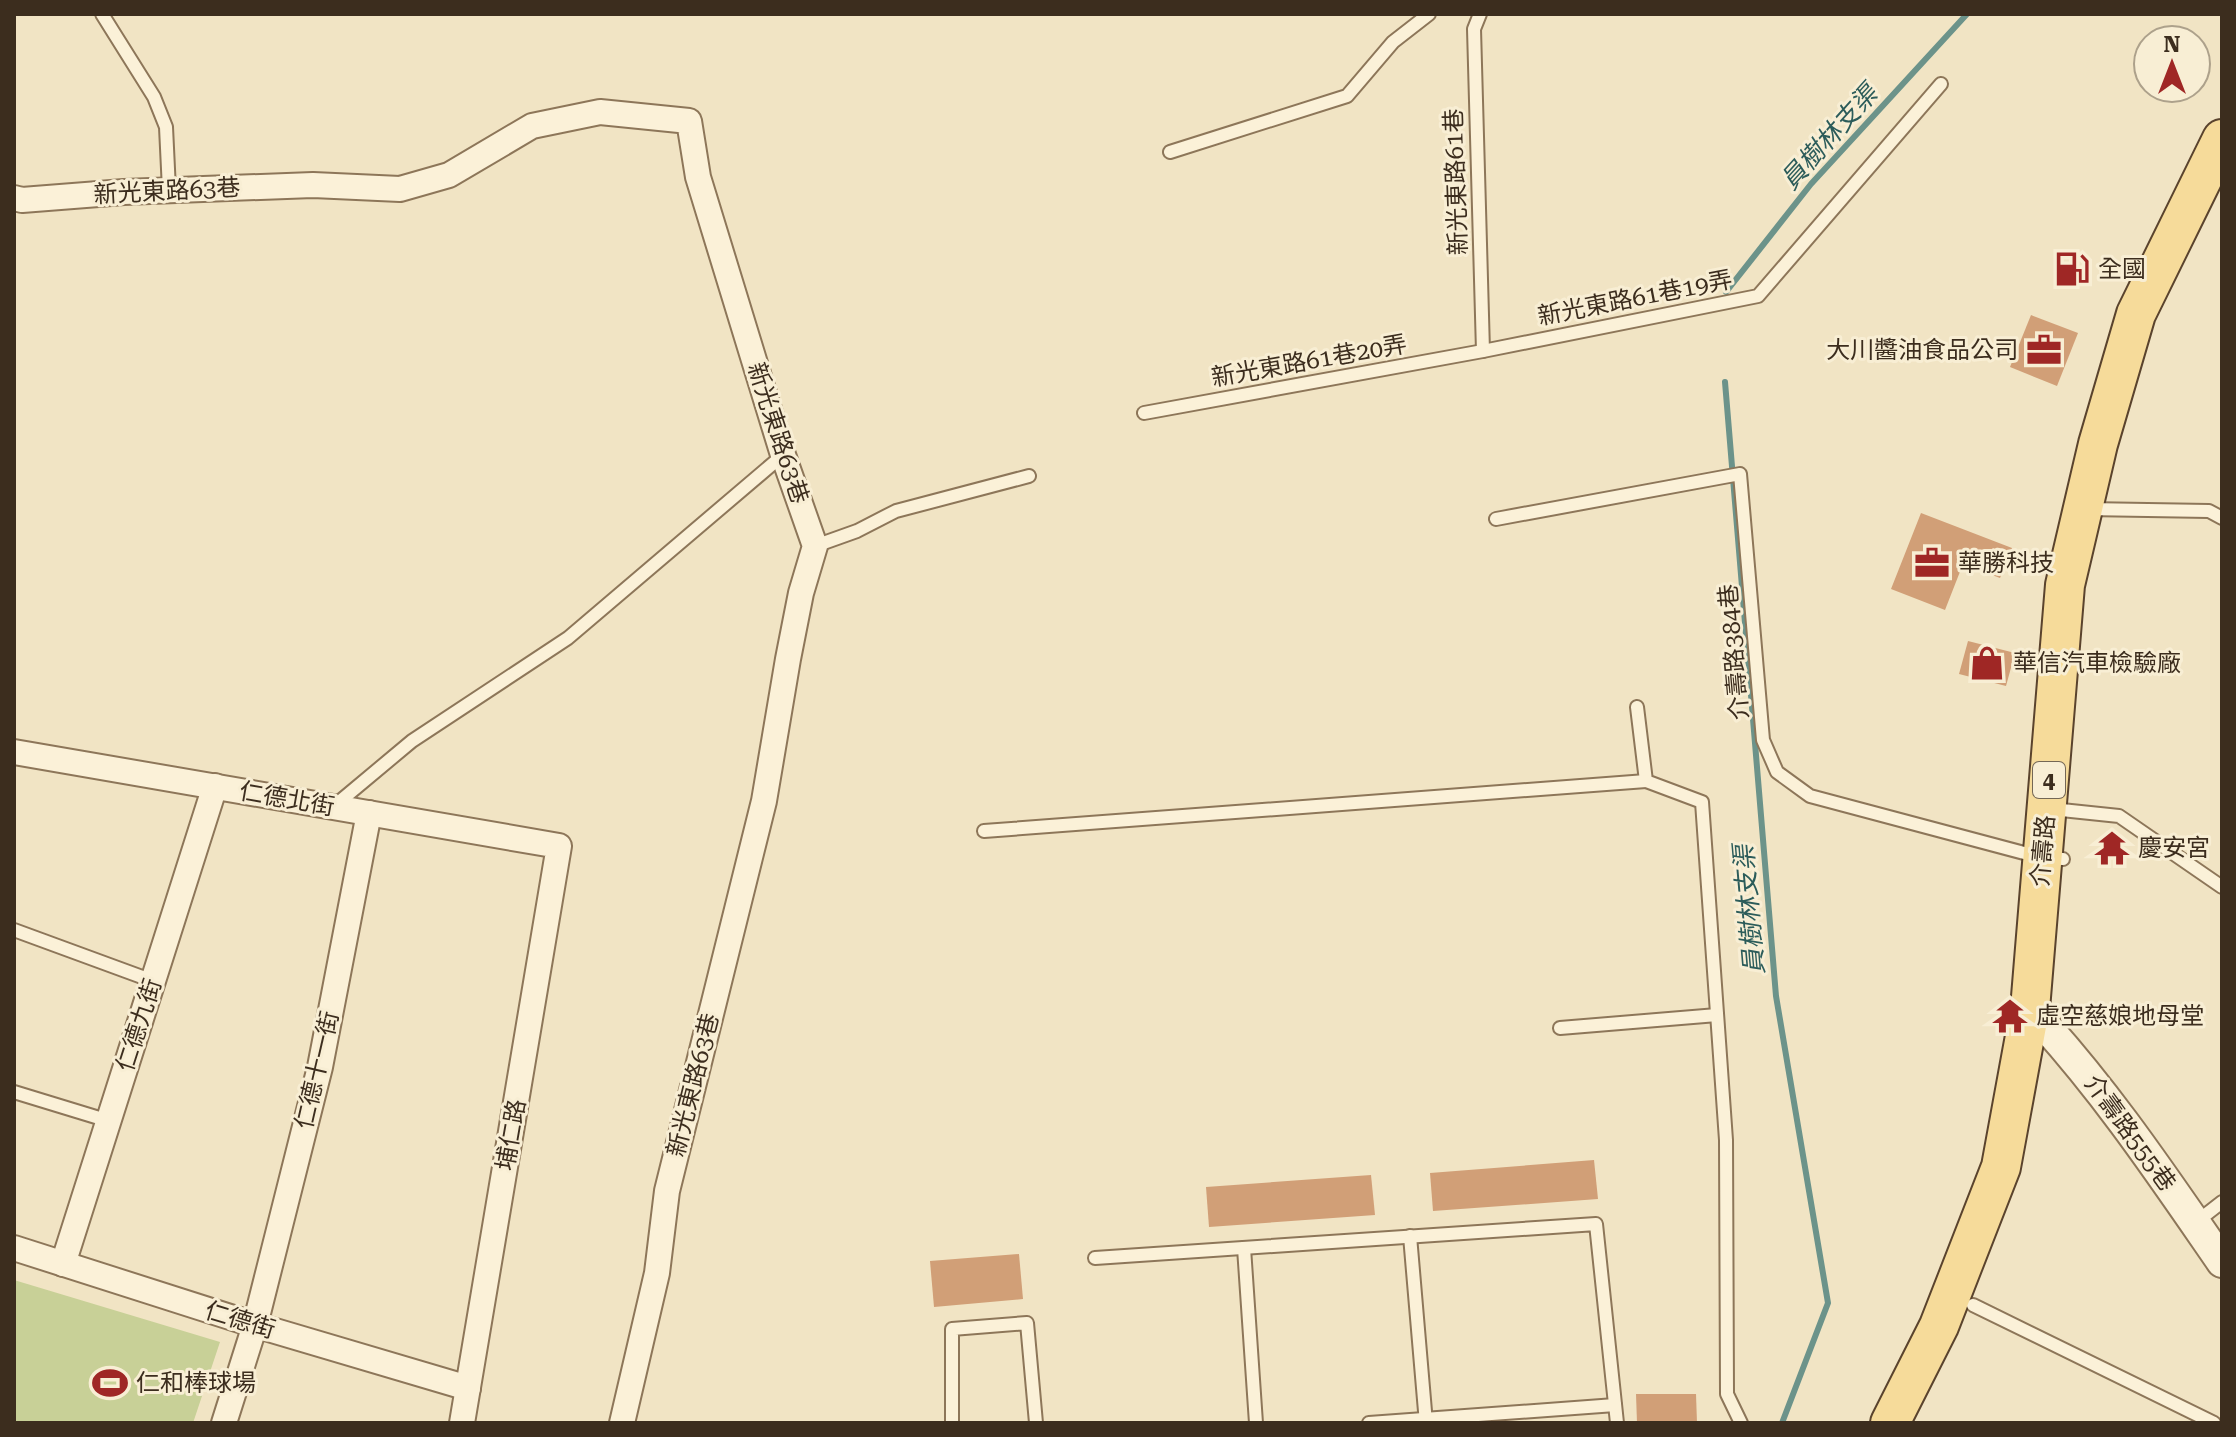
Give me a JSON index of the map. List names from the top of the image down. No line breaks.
{"streets":{"main road":["4","介壽路"],"street":["新光東路63巷","仁德北街","仁德九街","仁德十一街","介壽路555巷","埔仁路","仁德街"],"lane":["新光東路61巷","新光東路61巷19弄","新光東路61巷20弄","介壽路384巷"]},"crossings":[["新光東路61巷","新光東路61巷19弄"],["新光東路61巷","新光東路61巷20弄"],["新光東路61巷19弄","新光東路61巷20弄"],["介壽路384巷","介壽路"],["仁德北街","仁德九街"],["仁德北街","仁德十一街"],["仁德北街","埔仁路"],["介壽路","介壽路555巷"],["仁德九街","仁德街"],["仁德十一街","仁德街"],["埔仁路","仁德街"]],"water":["員樹林支渠"],"places":{"fuel station":["全國"],"office":["大川醬油食品公司","華勝科技"],"shop":["華信汽車檢驗廠"],"temple":["慶安宮","虛空慈娘地母堂"],"sports":["仁和棒球場"]},"north":"top"}
